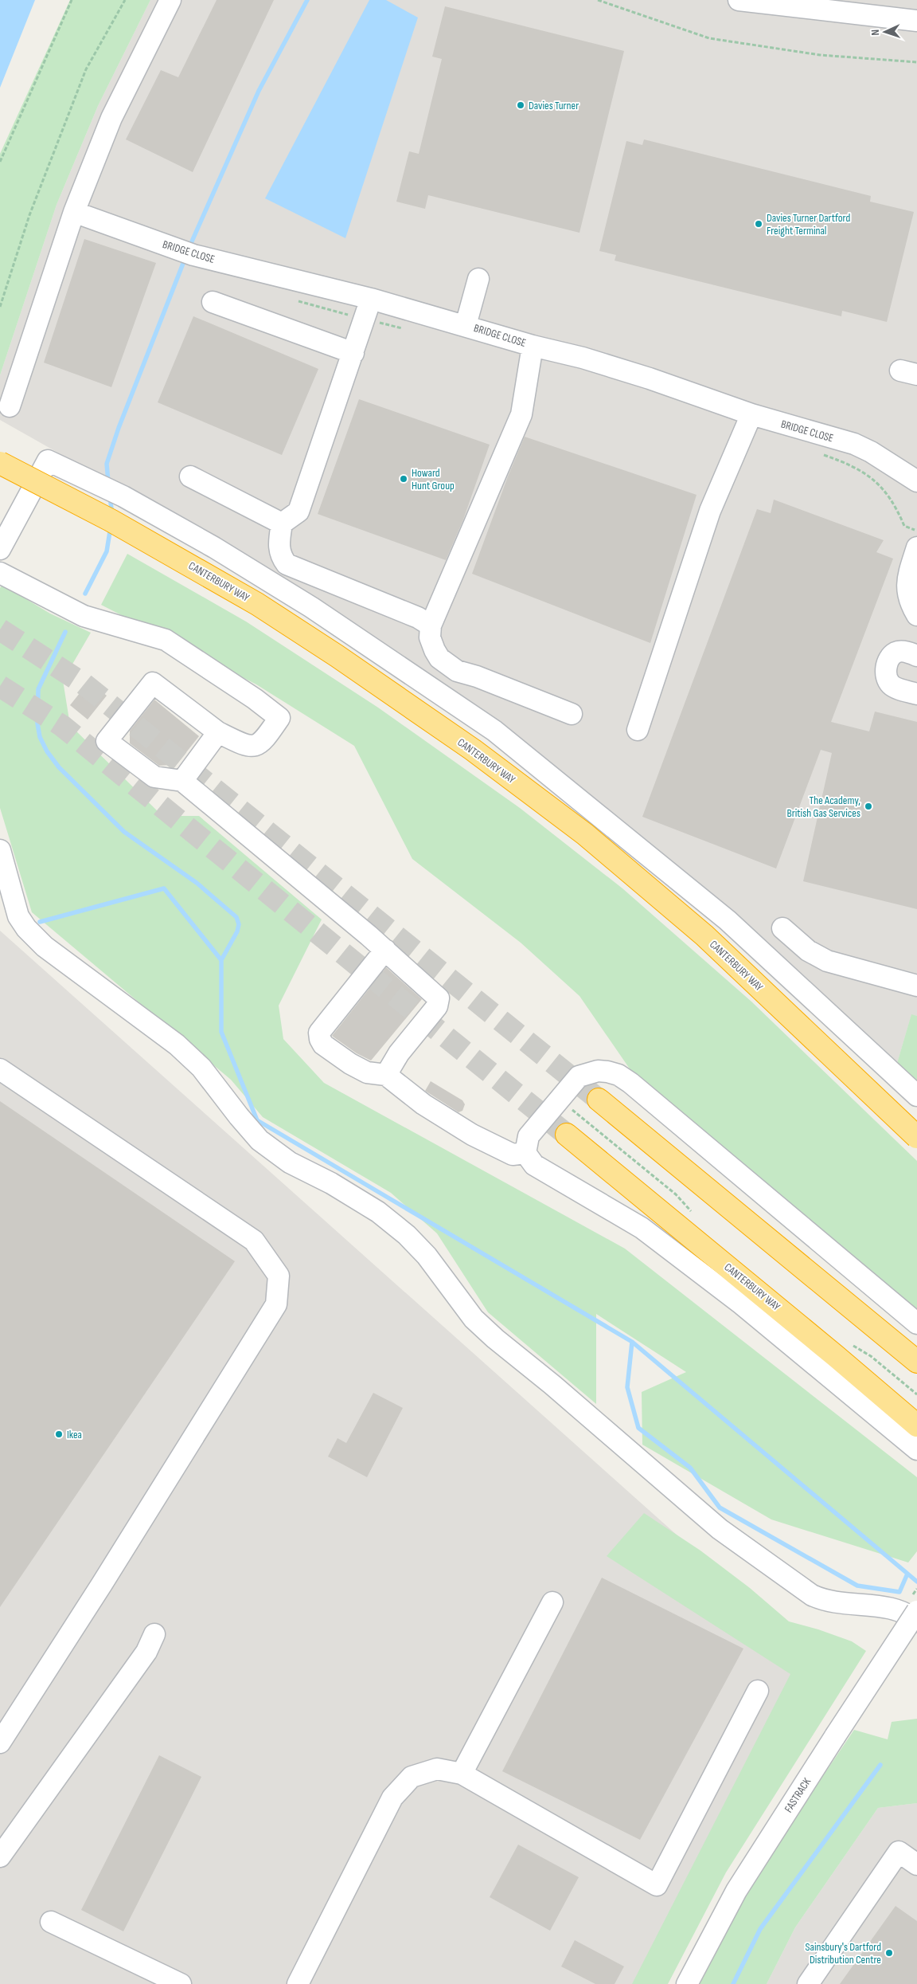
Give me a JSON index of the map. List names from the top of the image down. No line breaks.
{"streets":{"highway":["CANTERBURY WAY"],"street":["BRIDGE CLOSE","FASTRACK"]},"places":["Davies Turner","Davies Turner Dartford Freight Terminal","Howard Hunt Group","The Academy, British Gas Services","Ikea","Sainsbury's Dartford Distribution Centre"],"north":"left"}
